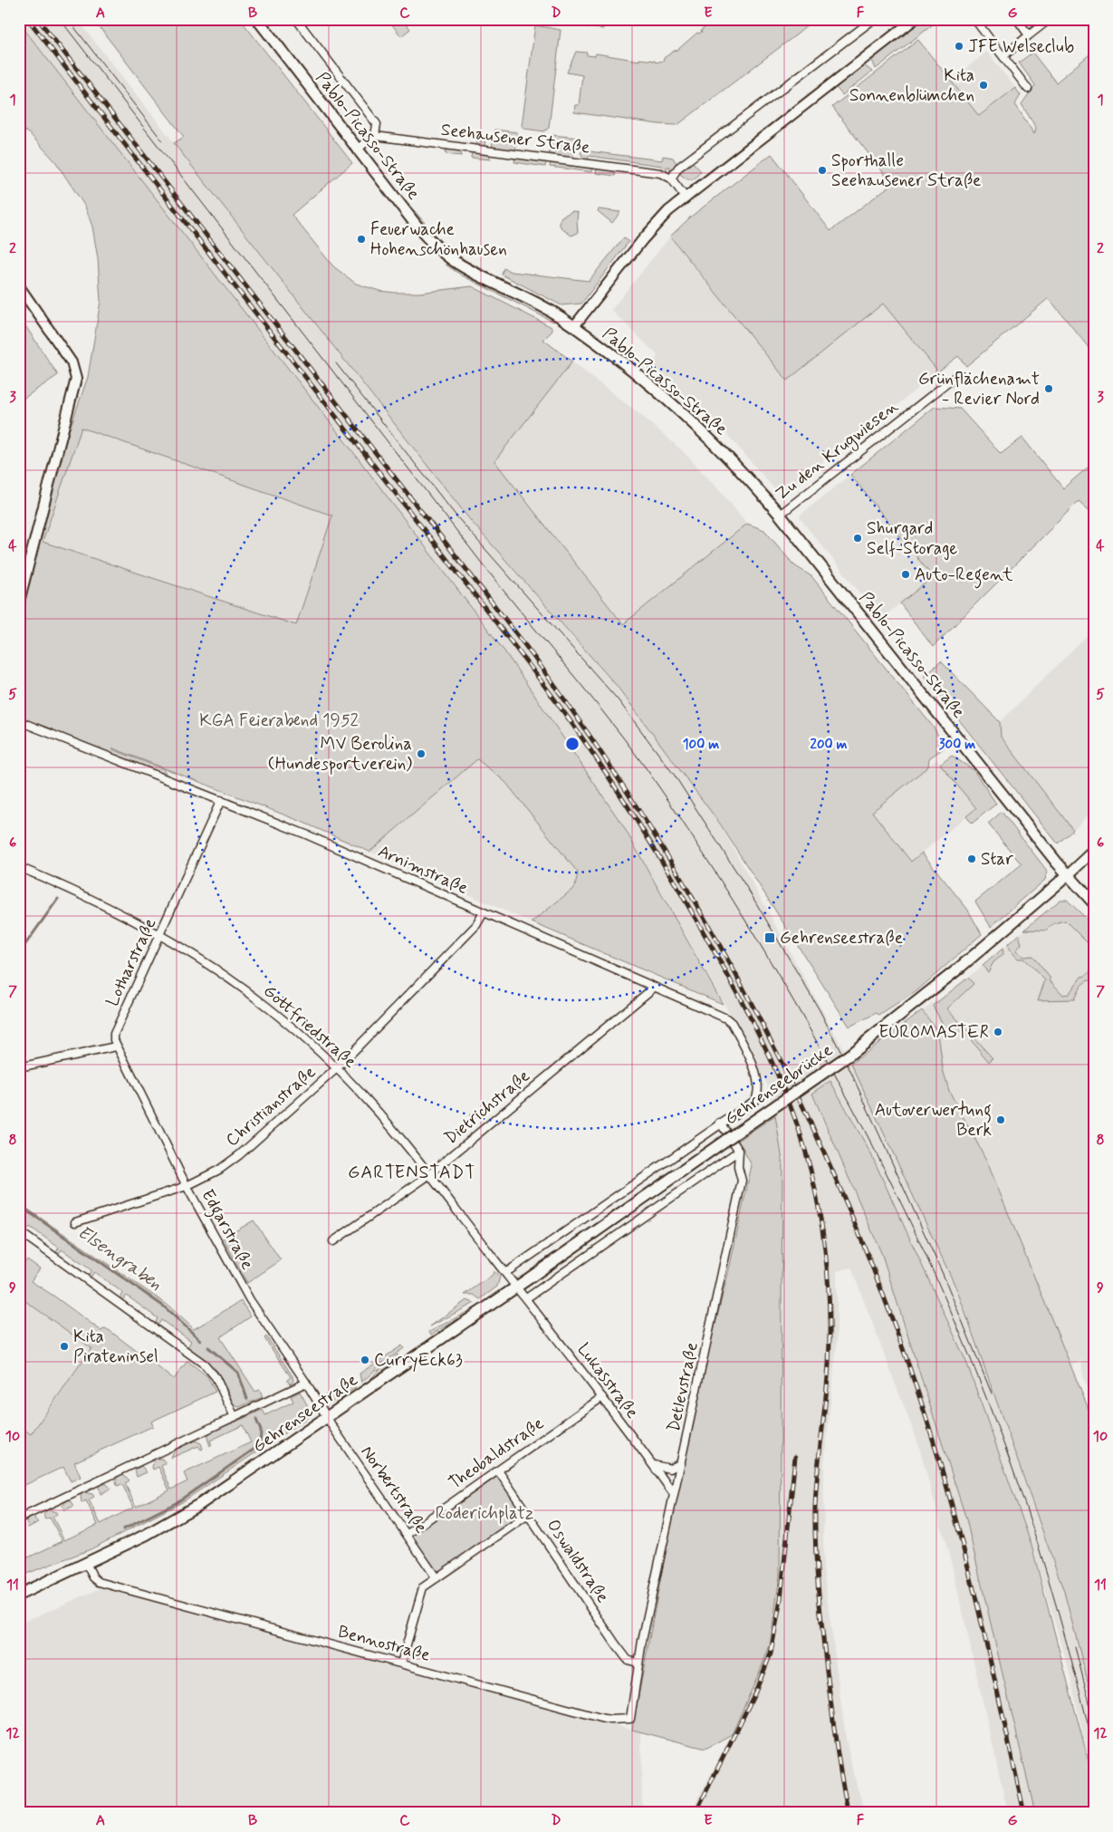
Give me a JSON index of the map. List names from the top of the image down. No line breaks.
{"streets":{"main road":["Pablo-Picasso-Straße","Gehrenseebrücke","Gehrenseestraße"],"street":["Seehausener Straße","Zu den Krugwiesen","Arnimstraße","Lotharstraße","Gottfriedstraße","Christianstraße","Dietrichstraße","Edgarstraße","Lukasstraße","Detlevstraße","Theobaldstraße","Norbertstraße","Oswaldstraße","Bennostraße"]},"crossings":[["Pablo-Picasso-Straße","Seehausener Straße"],["Pablo-Picasso-Straße","Zu den Krugwiesen"],["Pablo-Picasso-Straße","Gehrenseebrücke"],["Arnimstraße","Lotharstraße"],["Arnimstraße","Christianstraße"],["Arnimstraße","Dietrichstraße"],["Lotharstraße","Gottfriedstraße"],["Lotharstraße","Edgarstraße"],["Gottfriedstraße","Christianstraße"],["Gottfriedstraße","Dietrichstraße"],["Gottfriedstraße","Lukasstraße"],["Gottfriedstraße","Gehrenseestraße"],["Gehrenseebrücke","Gehrenseestraße"],["Christianstraße","Edgarstraße"],["Edgarstraße","Gehrenseestraße"],["Edgarstraße","Norbertstraße"],["Lukasstraße","Detlevstraße"],["Lukasstraße","Gehrenseestraße"],["Lukasstraße","Theobaldstraße"],["Detlevstraße","Oswaldstraße"],["Detlevstraße","Bennostraße"],["Gehrenseestraße","Norbertstraße"],["Gehrenseestraße","Bennostraße"],["Theobaldstraße","Norbertstraße"],["Theobaldstraße","Oswaldstraße"],["Oswaldstraße","Bennostraße"]],"districts":["GARTENSTADT"],"water":["Elsengraben"],"parks":["KGA Feierabend 1952","Roderichplatz"],"places":{"other":["JFE Welseclub","Kita Sonnenblümchen","Sporthalle Seehausener Straße","Feuerwache Hohenschönhausen","Grünflächenamt - Revier Nord","Shurgard Self-Storage","Auto-Regent","MV Berolina (Hundesportverein)","Star","EUROMASTER","Autoverwertung Berk","Kita Pirateninsel","CurryEck63"],"transit":["Gehrenseestraße"]},"grid":{"columns":["A","B","C","D","E","F","G"],"rows":["1","2","3","4","5","6","7","8","9","10","11","12"]},"rings":["100 m","200 m","300 m"]}
